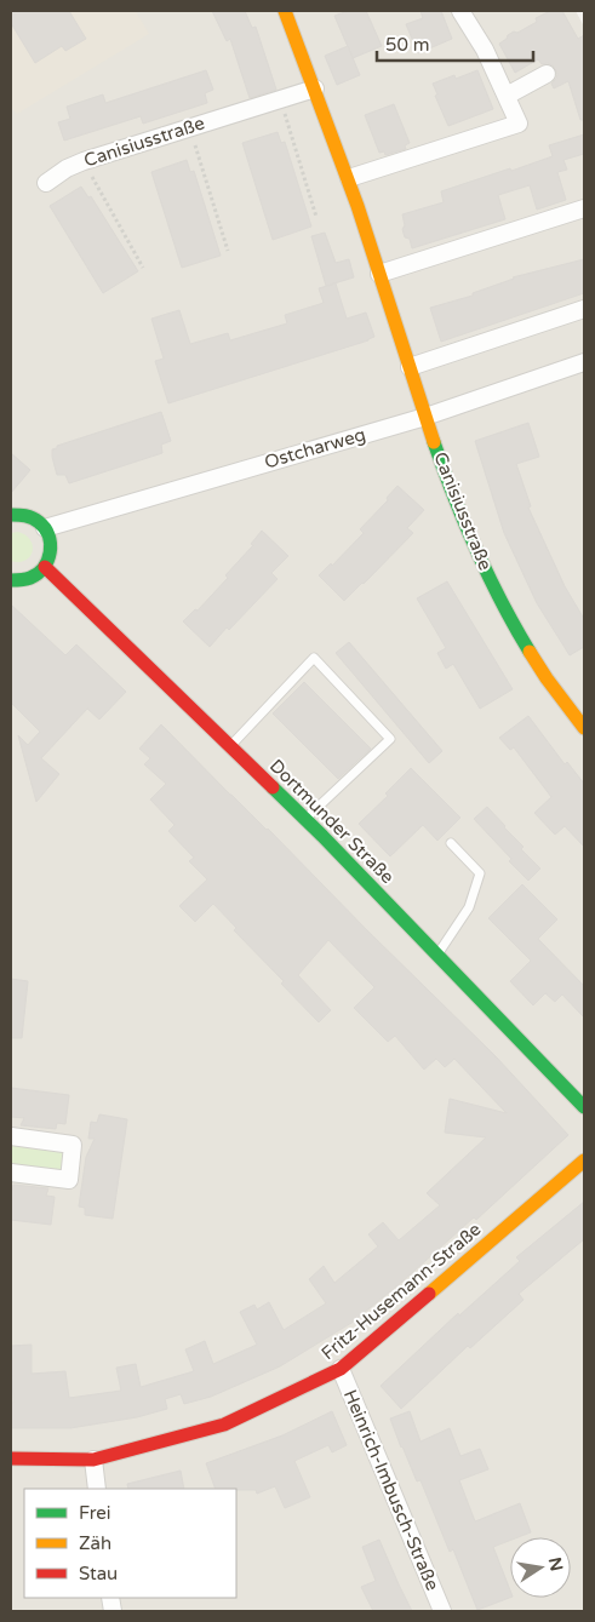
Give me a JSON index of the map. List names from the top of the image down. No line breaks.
{"streets":{"street":["Canisiusstraße","Ostcharweg","Dortmunder Straße","Fritz-Husemann-Straße","Heinrich-Imbusch-Straße"]},"crossings":[["Canisiusstraße","Ostcharweg"],["Fritz-Husemann-Straße","Heinrich-Imbusch-Straße"]],"legend":["Frei","Zäh","Stau"],"scale_bar":"50 m","north":"right"}
